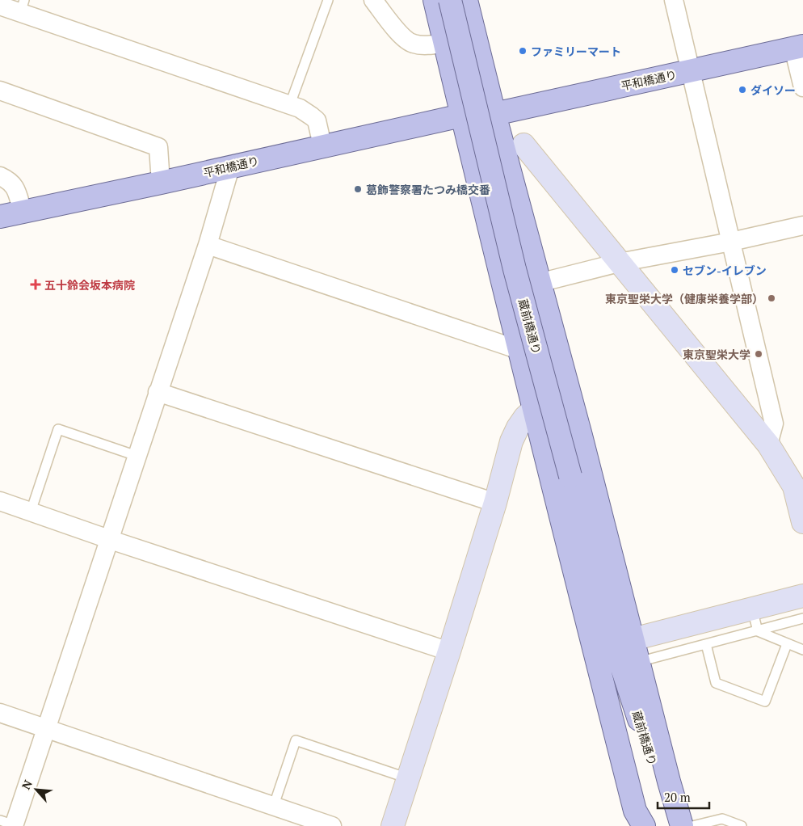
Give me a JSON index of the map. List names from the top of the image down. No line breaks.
{"streets":{"main road":["平和橋通り","蔵前橋通り"]},"places":{"other":["ファミリーマート","ダイソー","葛飾警察署たつみ橋交番","セブン-イレブン","東京聖栄大学（健康栄養学部）","東京聖栄大学"],"health":["五十鈴会坂本病院"]},"scale_bar":"20 m","north":"top left"}
